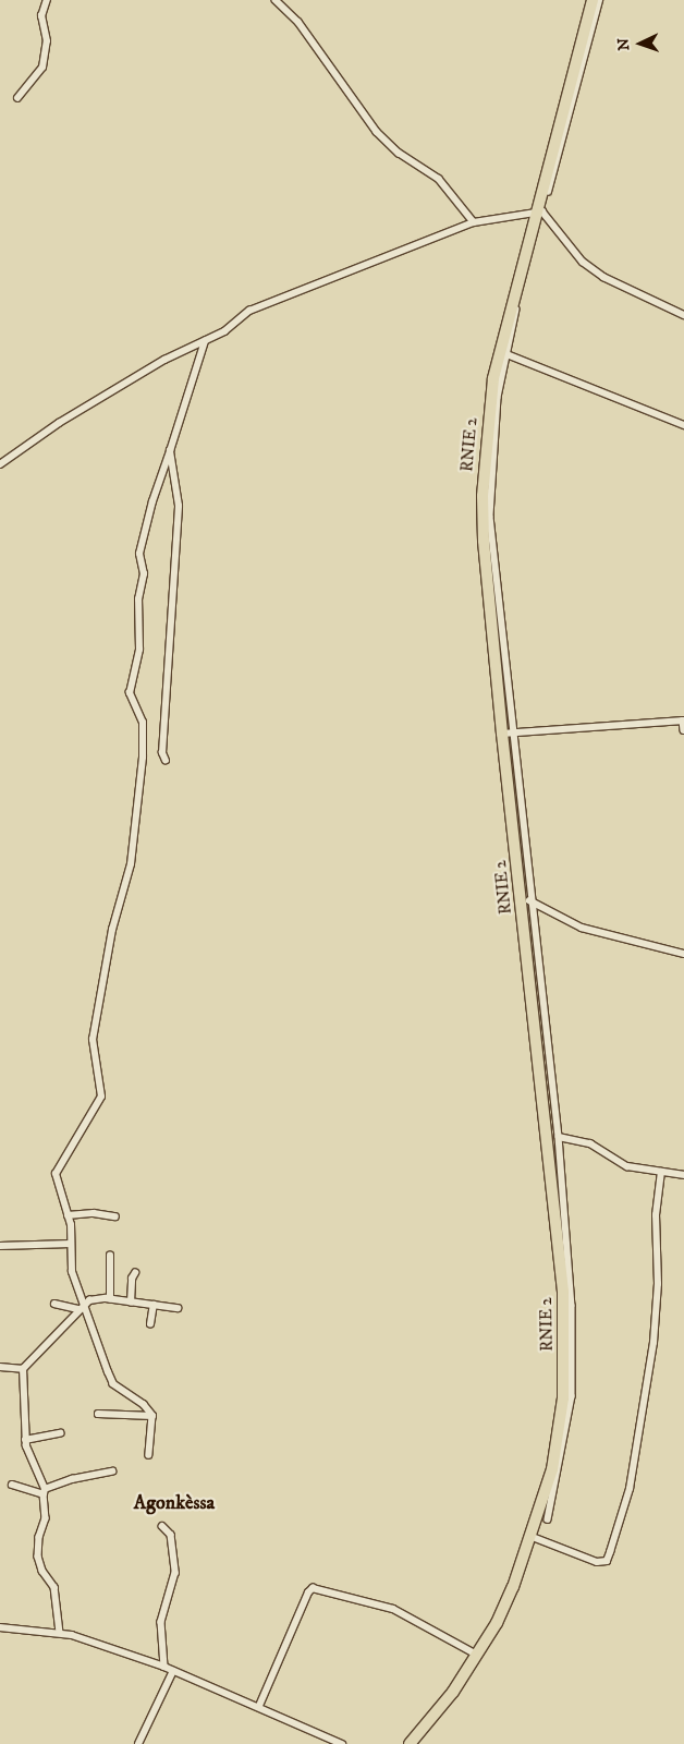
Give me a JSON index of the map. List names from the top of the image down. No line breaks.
{"streets":{"highway":["RNIE 2"]},"districts":["Agonkèssa"],"north":"left"}
